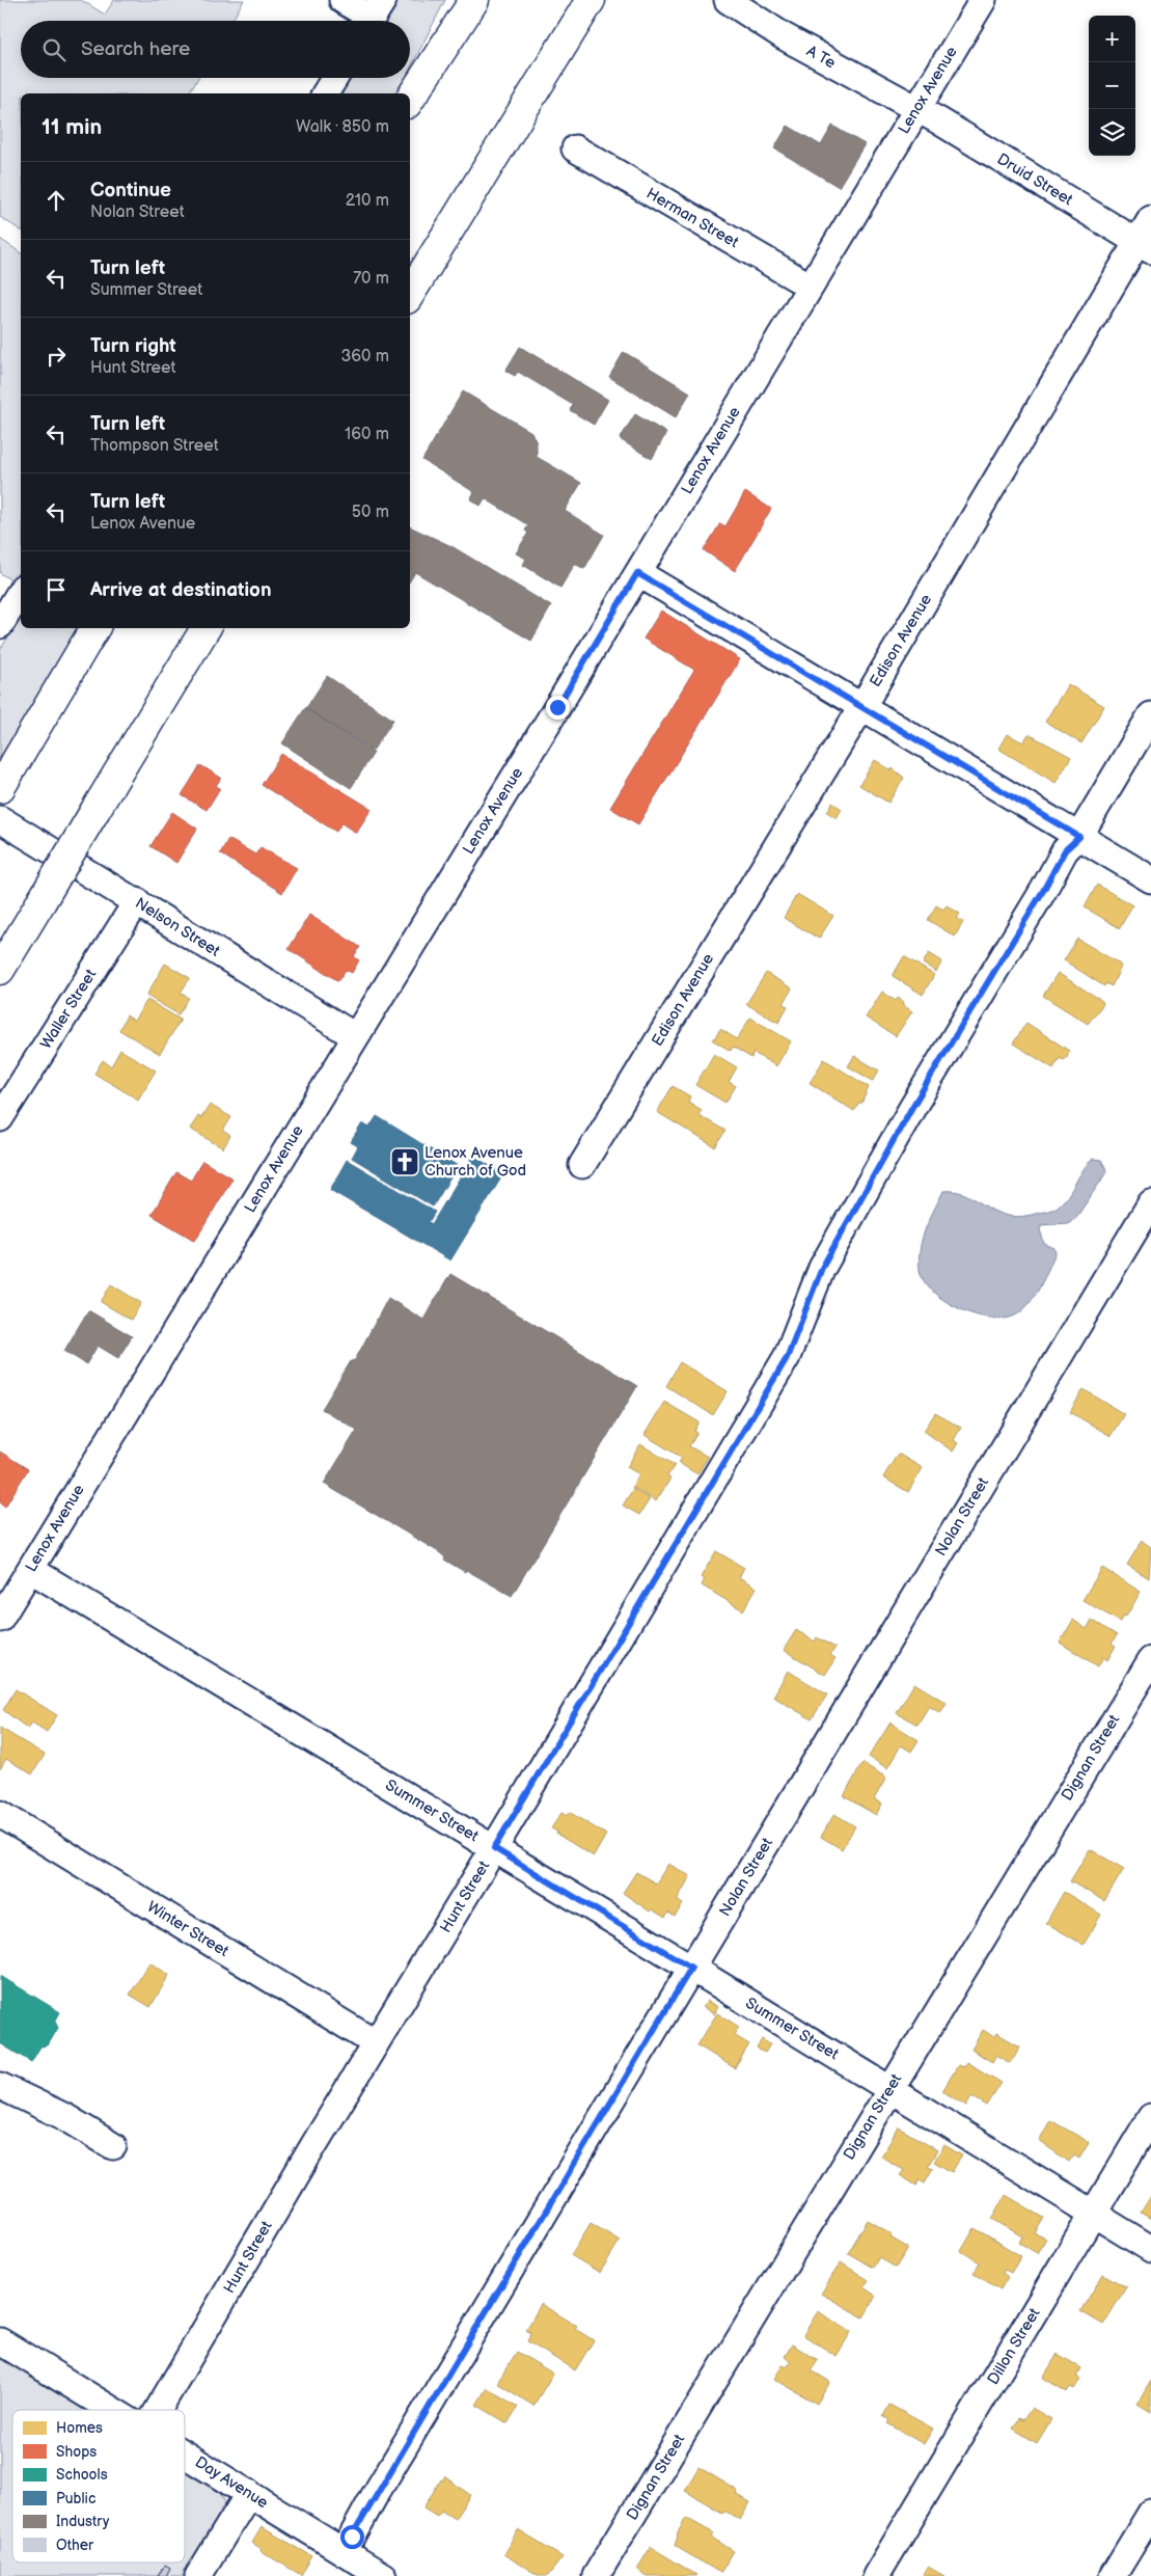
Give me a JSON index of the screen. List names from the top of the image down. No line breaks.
{"streets":{"street":["A Te","Lenox Avenue","Druid Street","Herman Street","Edison Avenue","Nelson Street","Waller Street","Nolan Street","Dignan Street","Summer Street","Hunt Street","Winter Street","Dillon Street","Day Avenue"]},"crossings":[["A Te","Lenox Avenue"],["A Te","Druid Street"],["Lenox Avenue","Druid Street"],["Lenox Avenue","Herman Street"],["Lenox Avenue","Nelson Street"],["Lenox Avenue","Summer Street"],["Druid Street","Edison Avenue"],["Nelson Street","Waller Street"],["Nolan Street","Summer Street"],["Nolan Street","Day Avenue"],["Dignan Street","Summer Street"],["Summer Street","Hunt Street"],["Summer Street","Dillon Street"],["Hunt Street","Winter Street"]],"places":{"church":["Lenox Avenue Church of God"]},"legend":["Homes","Shops","Schools","Public","Industry","Other"],"page":{"map_buttons":["+","−"],"search":"Search here","heading":["11 min","Walk · 850 m"],"list":[["Continue","Nolan Street","210 m"],["Turn left","Summer Street","70 m"],["Turn right","Hunt Street","360 m"],["Turn left","Thompson Street","160 m"],["Turn left","Lenox Avenue","50 m"],"Arrive at destination"]}}
